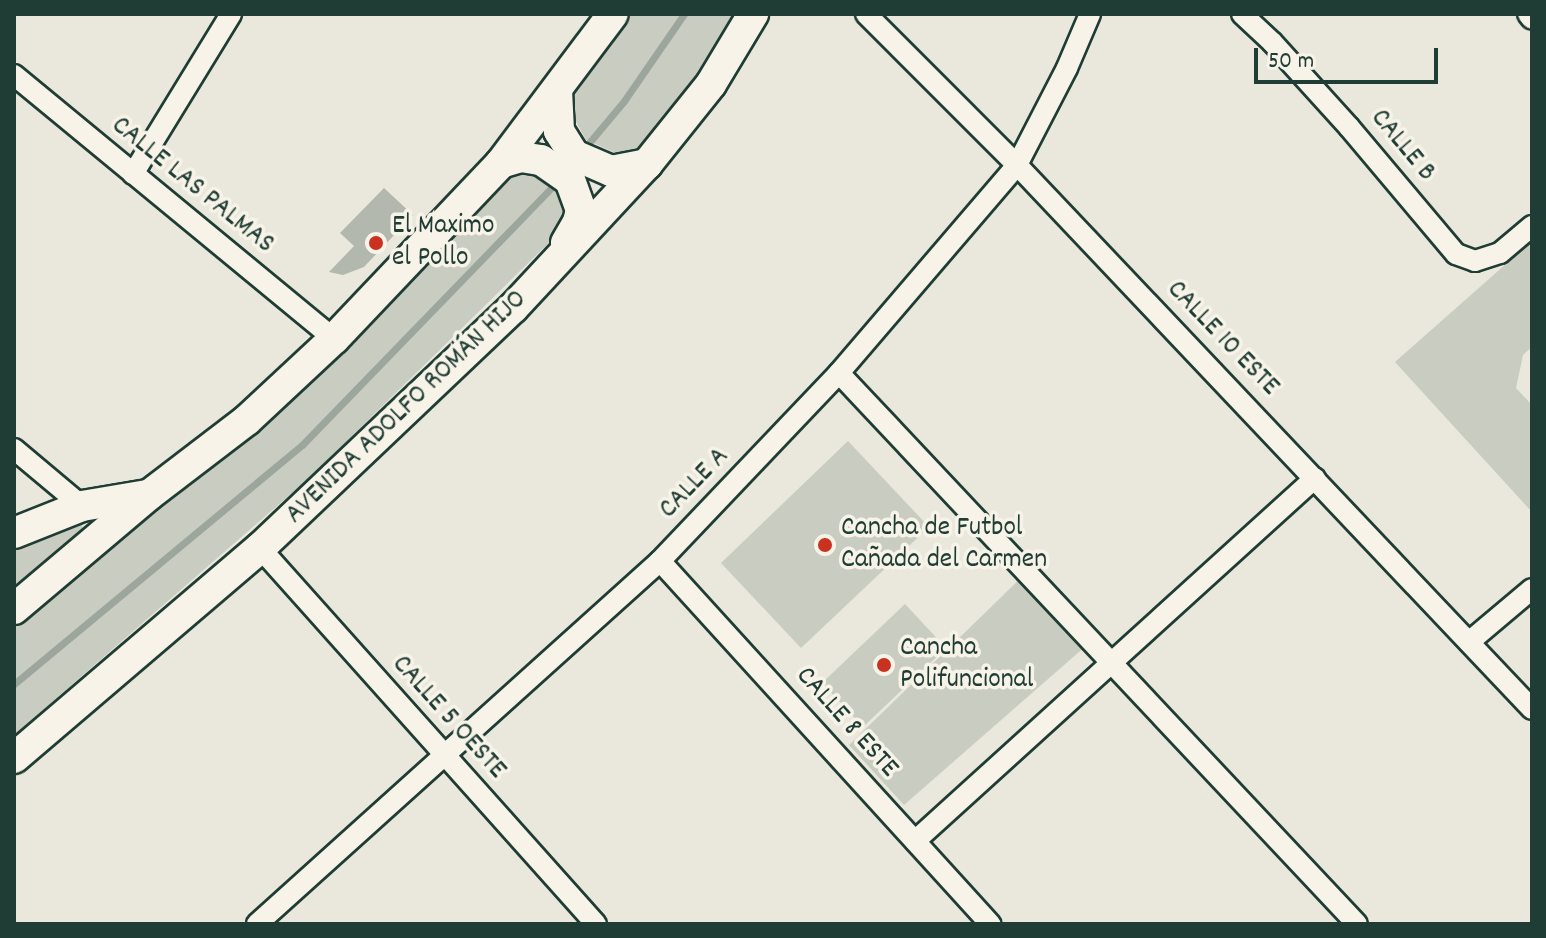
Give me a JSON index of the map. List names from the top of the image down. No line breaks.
{"streets":{"main road":["AVENIDA ADOLFO ROMÁN HIJO"],"street":["CALLE B","CALLE LAS PALMAS","CALLE 10 ESTE","CALLE A","CALLE 5 OESTE","CALLE 8 ESTE"]},"crossings":[["CALLE 10 ESTE","CALLE A"],["AVENIDA ADOLFO ROMÁN HIJO","CALLE 5 OESTE"],["CALLE A","CALLE 5 OESTE"],["CALLE A","CALLE 8 ESTE"]],"places":["El Maximo el Pollo","Cancha de Futbol Cañada del Carmen","Cancha Polifuncional"],"scale_bar":"50 m"}
